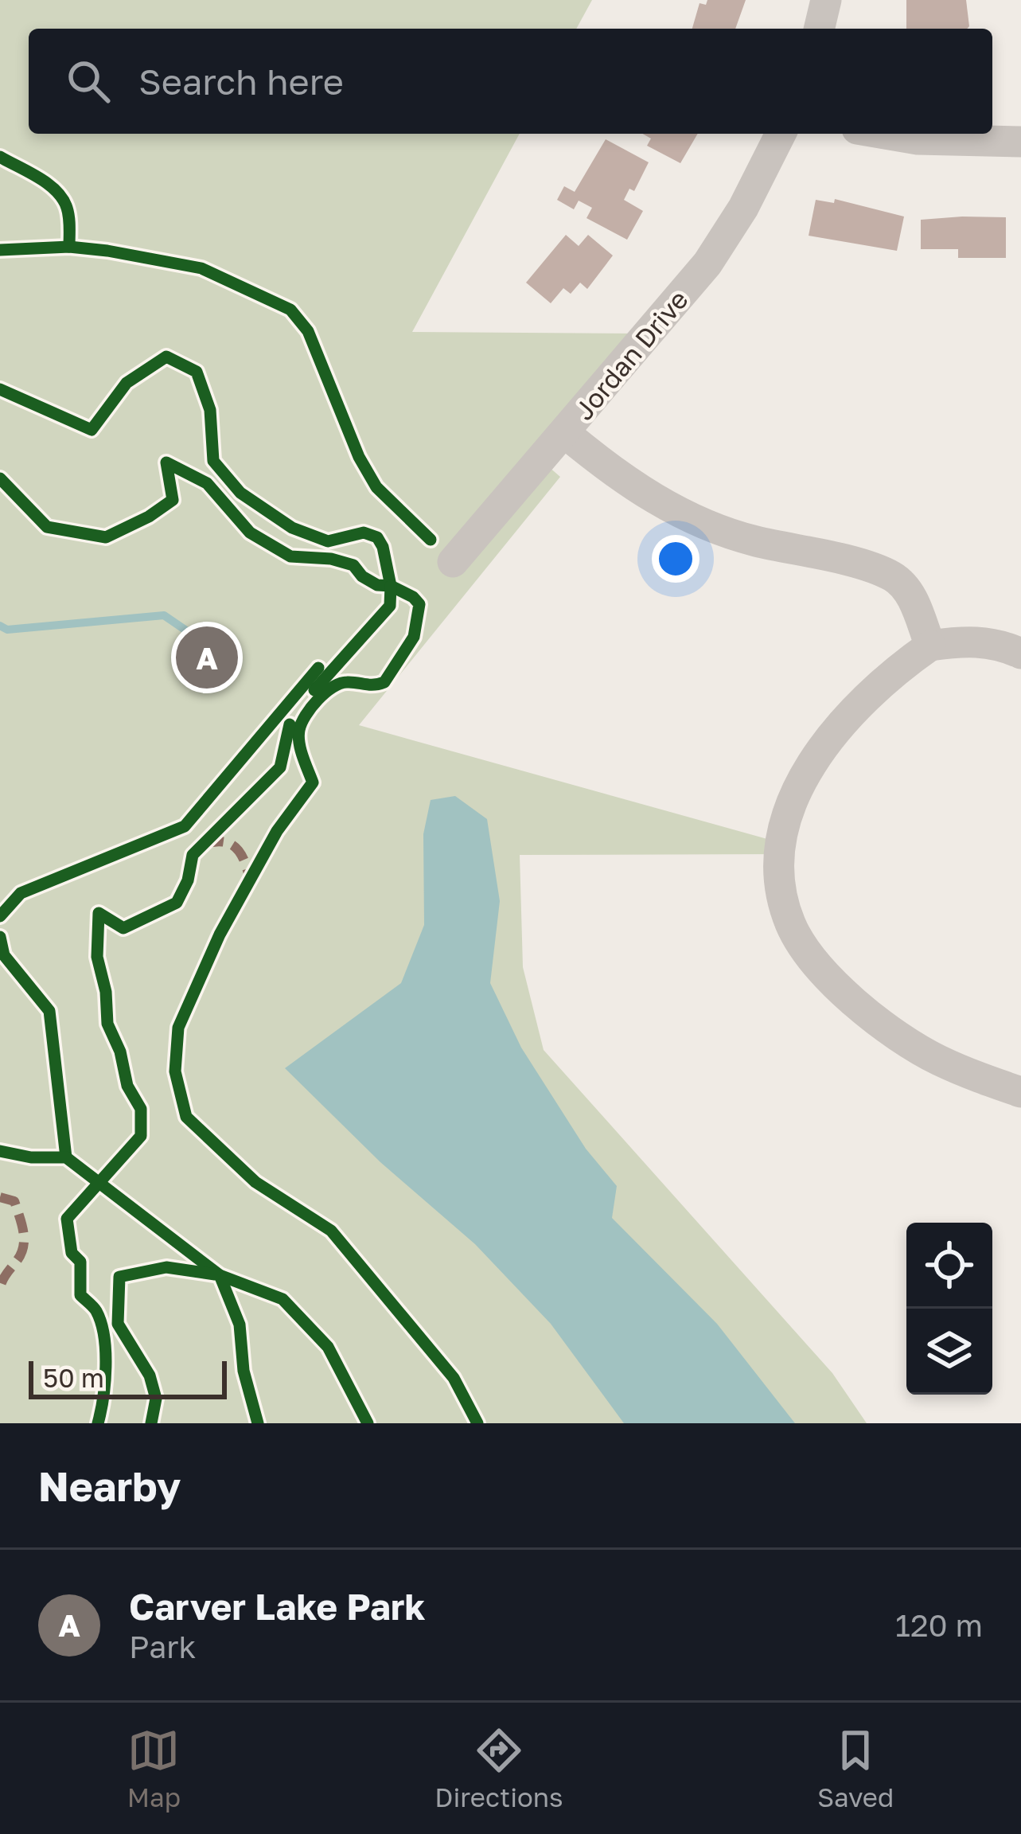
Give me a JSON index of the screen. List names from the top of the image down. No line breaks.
{"streets":{"street":["Jordan Drive"]},"scale_bar":"50 m","page":{"search":"Search here","pins":"A","scale":"50 m","heading":"Nearby","list":[{"mark":"A","name":"Carver Lake Park","note":"Park","value":"120 m"}],"nav":["Map","Directions","Saved"]}}
